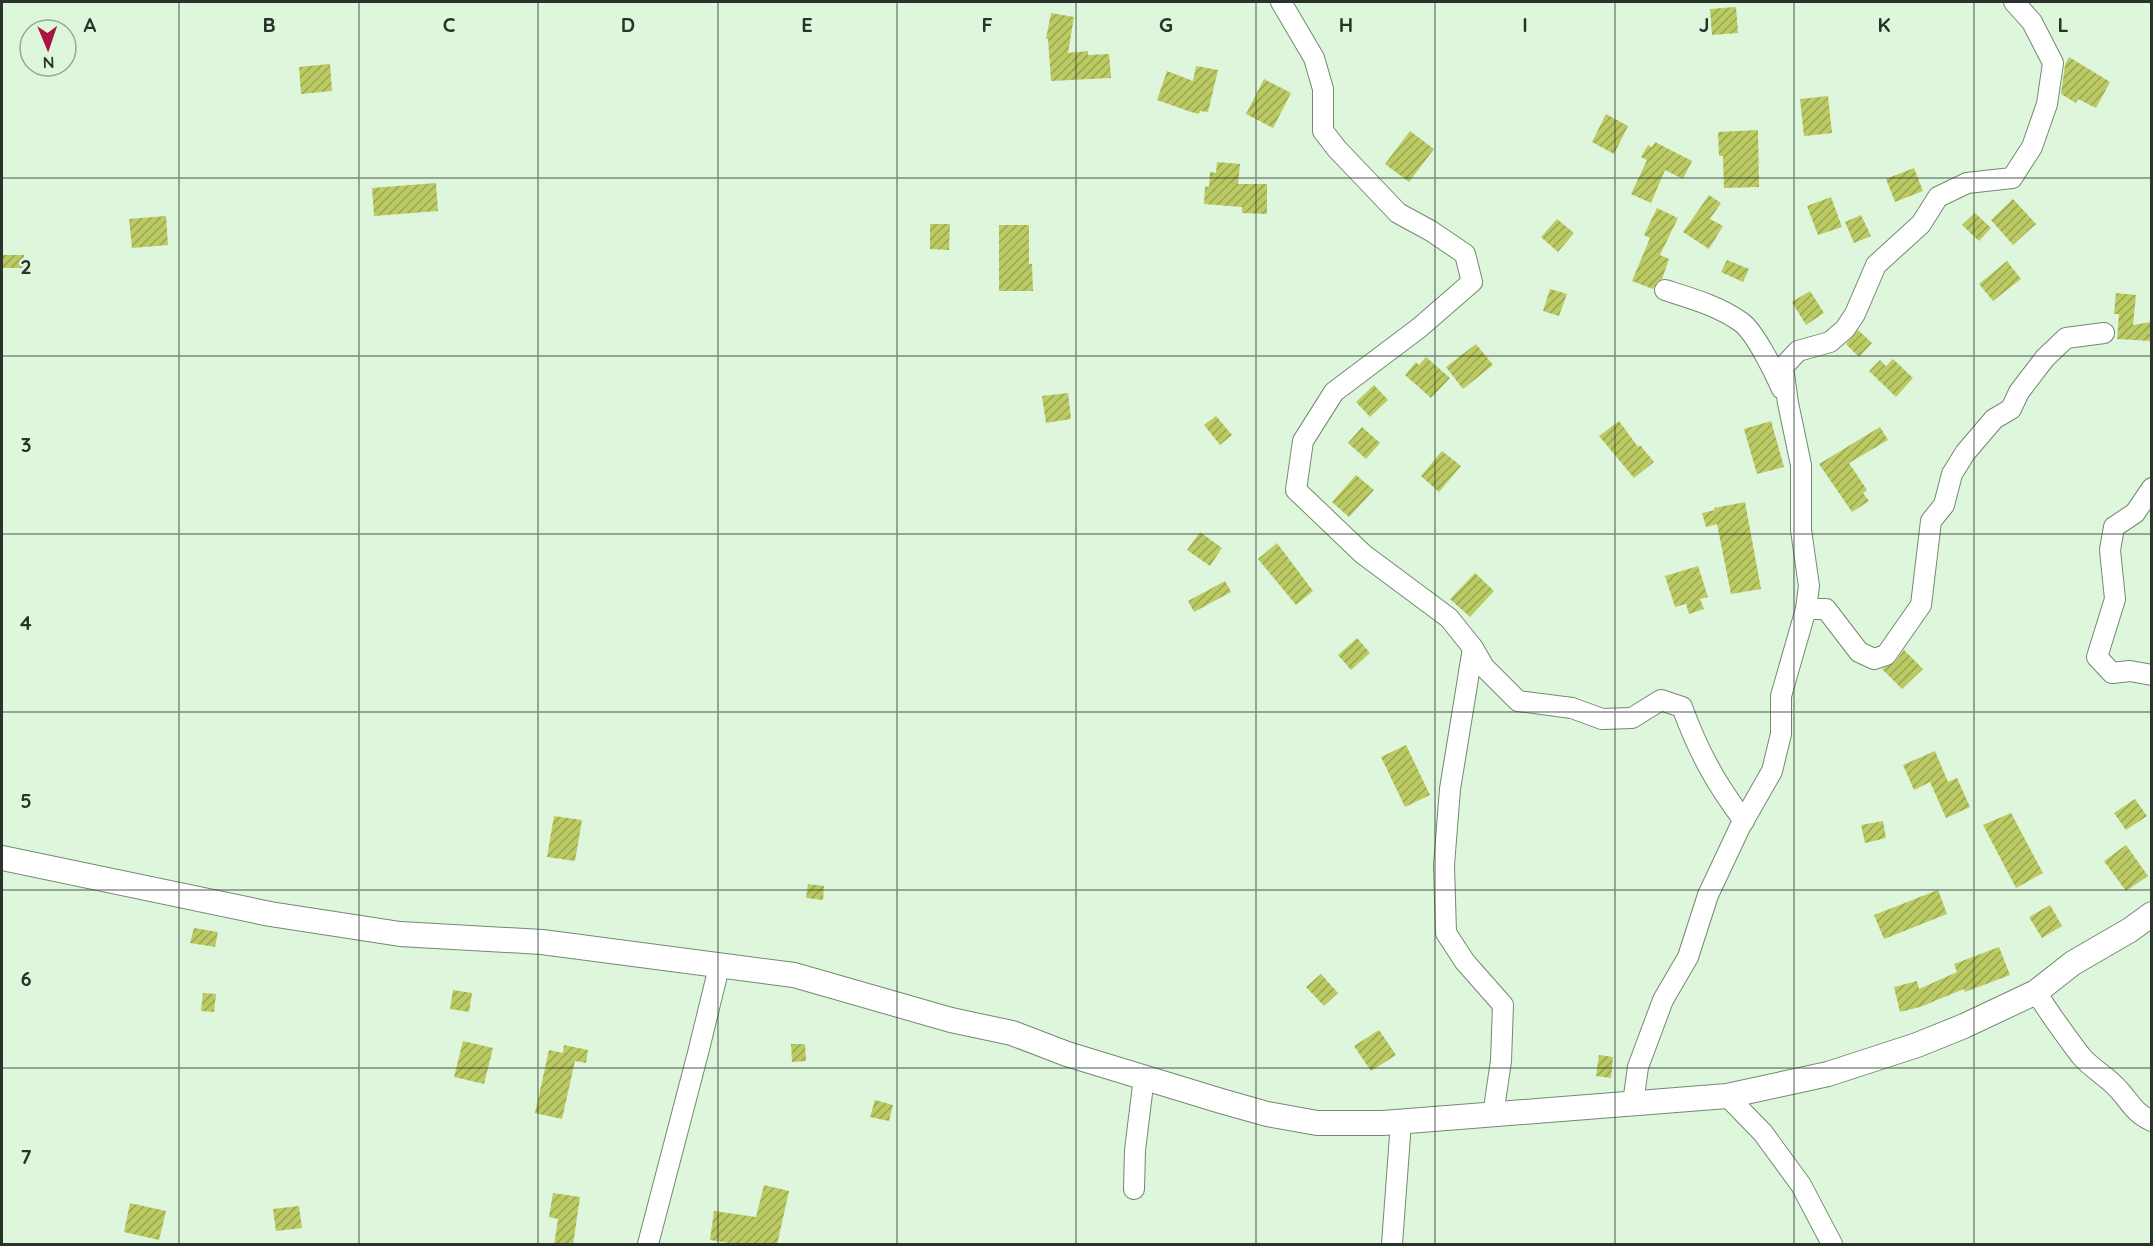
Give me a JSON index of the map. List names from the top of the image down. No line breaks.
{"north":"bottom","grid":{"columns":["A","B","C","D","E","F","G","H","I","J","K","L"],"rows":["2","3","4","5","6","7"]}}
